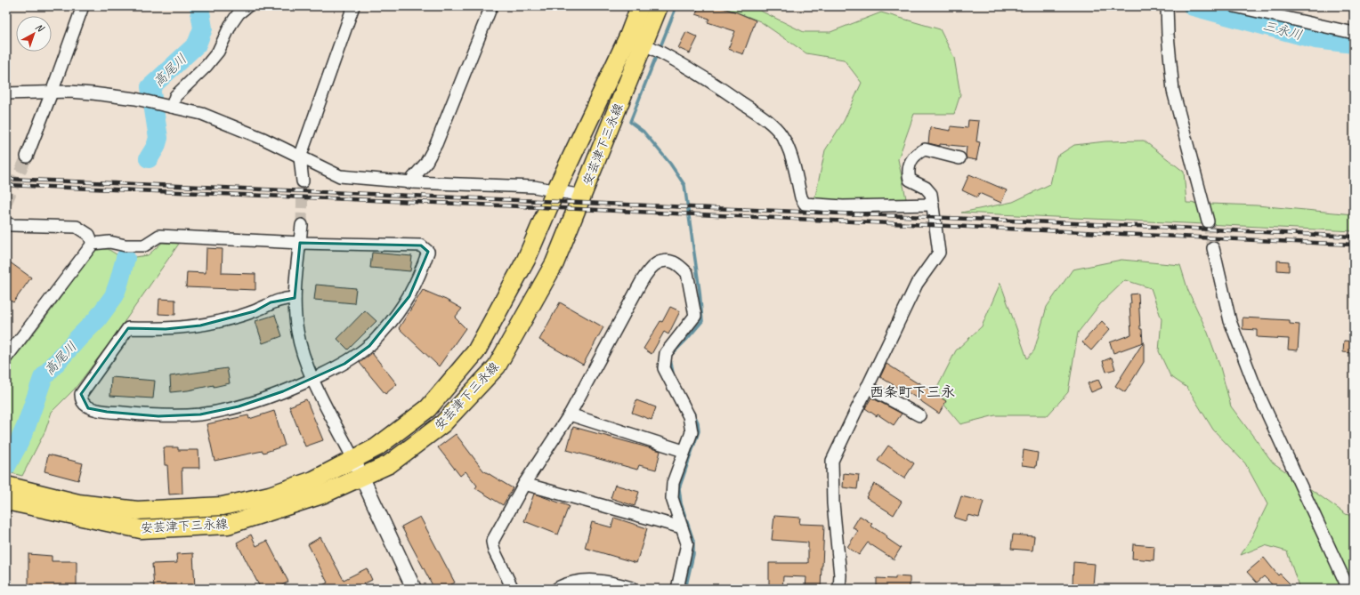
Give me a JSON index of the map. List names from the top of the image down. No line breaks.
{"streets":{"main road":["安芸津下三永線"]},"districts":["西条町下三永"],"water":["三永川","高尾川"],"north":"top right"}
